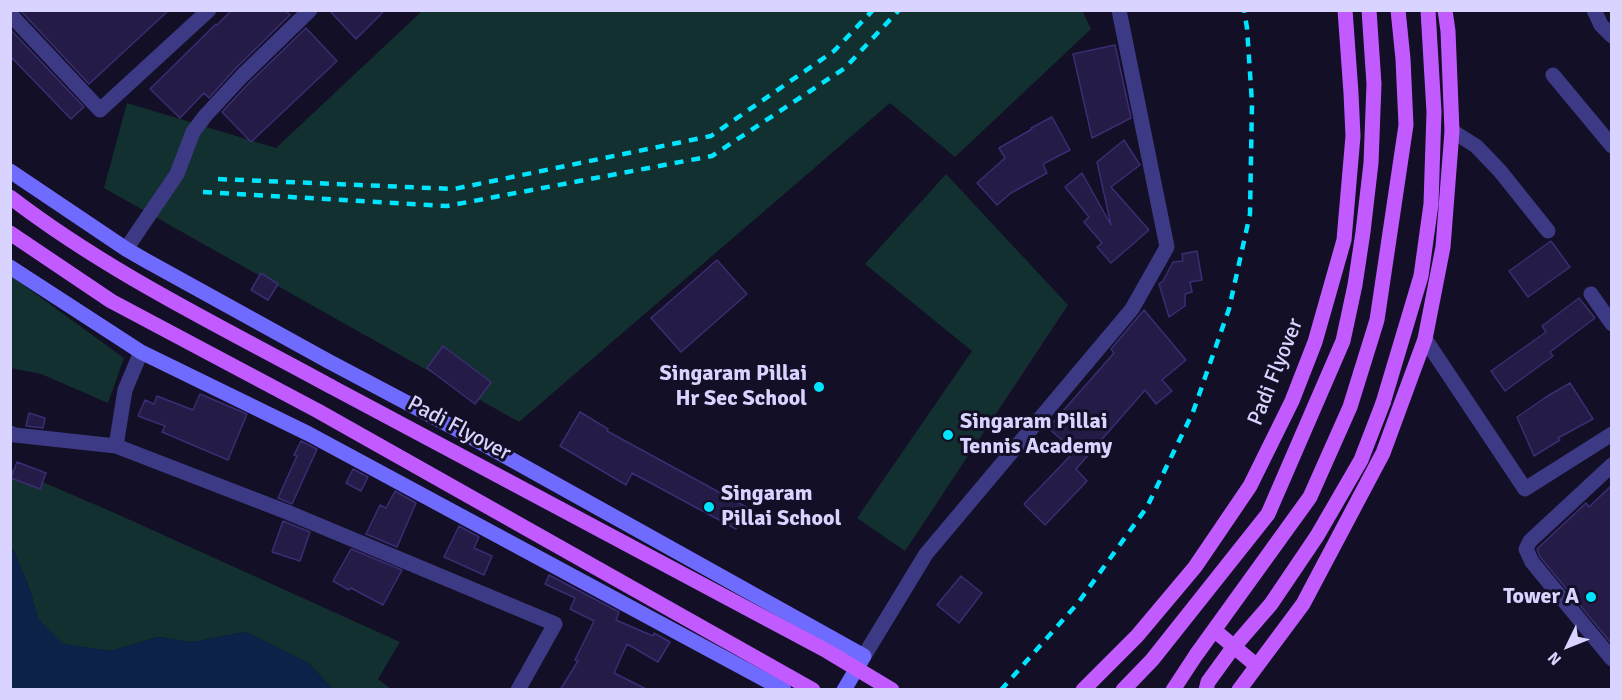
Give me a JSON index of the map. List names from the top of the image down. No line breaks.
{"streets":{"main road":["Padi Flyover"]},"places":["Singaram Pillai Hr Sec School","Singaram Pillai Tennis Academy","Singaram Pillai School","Tower A"],"north":"bottom left"}
